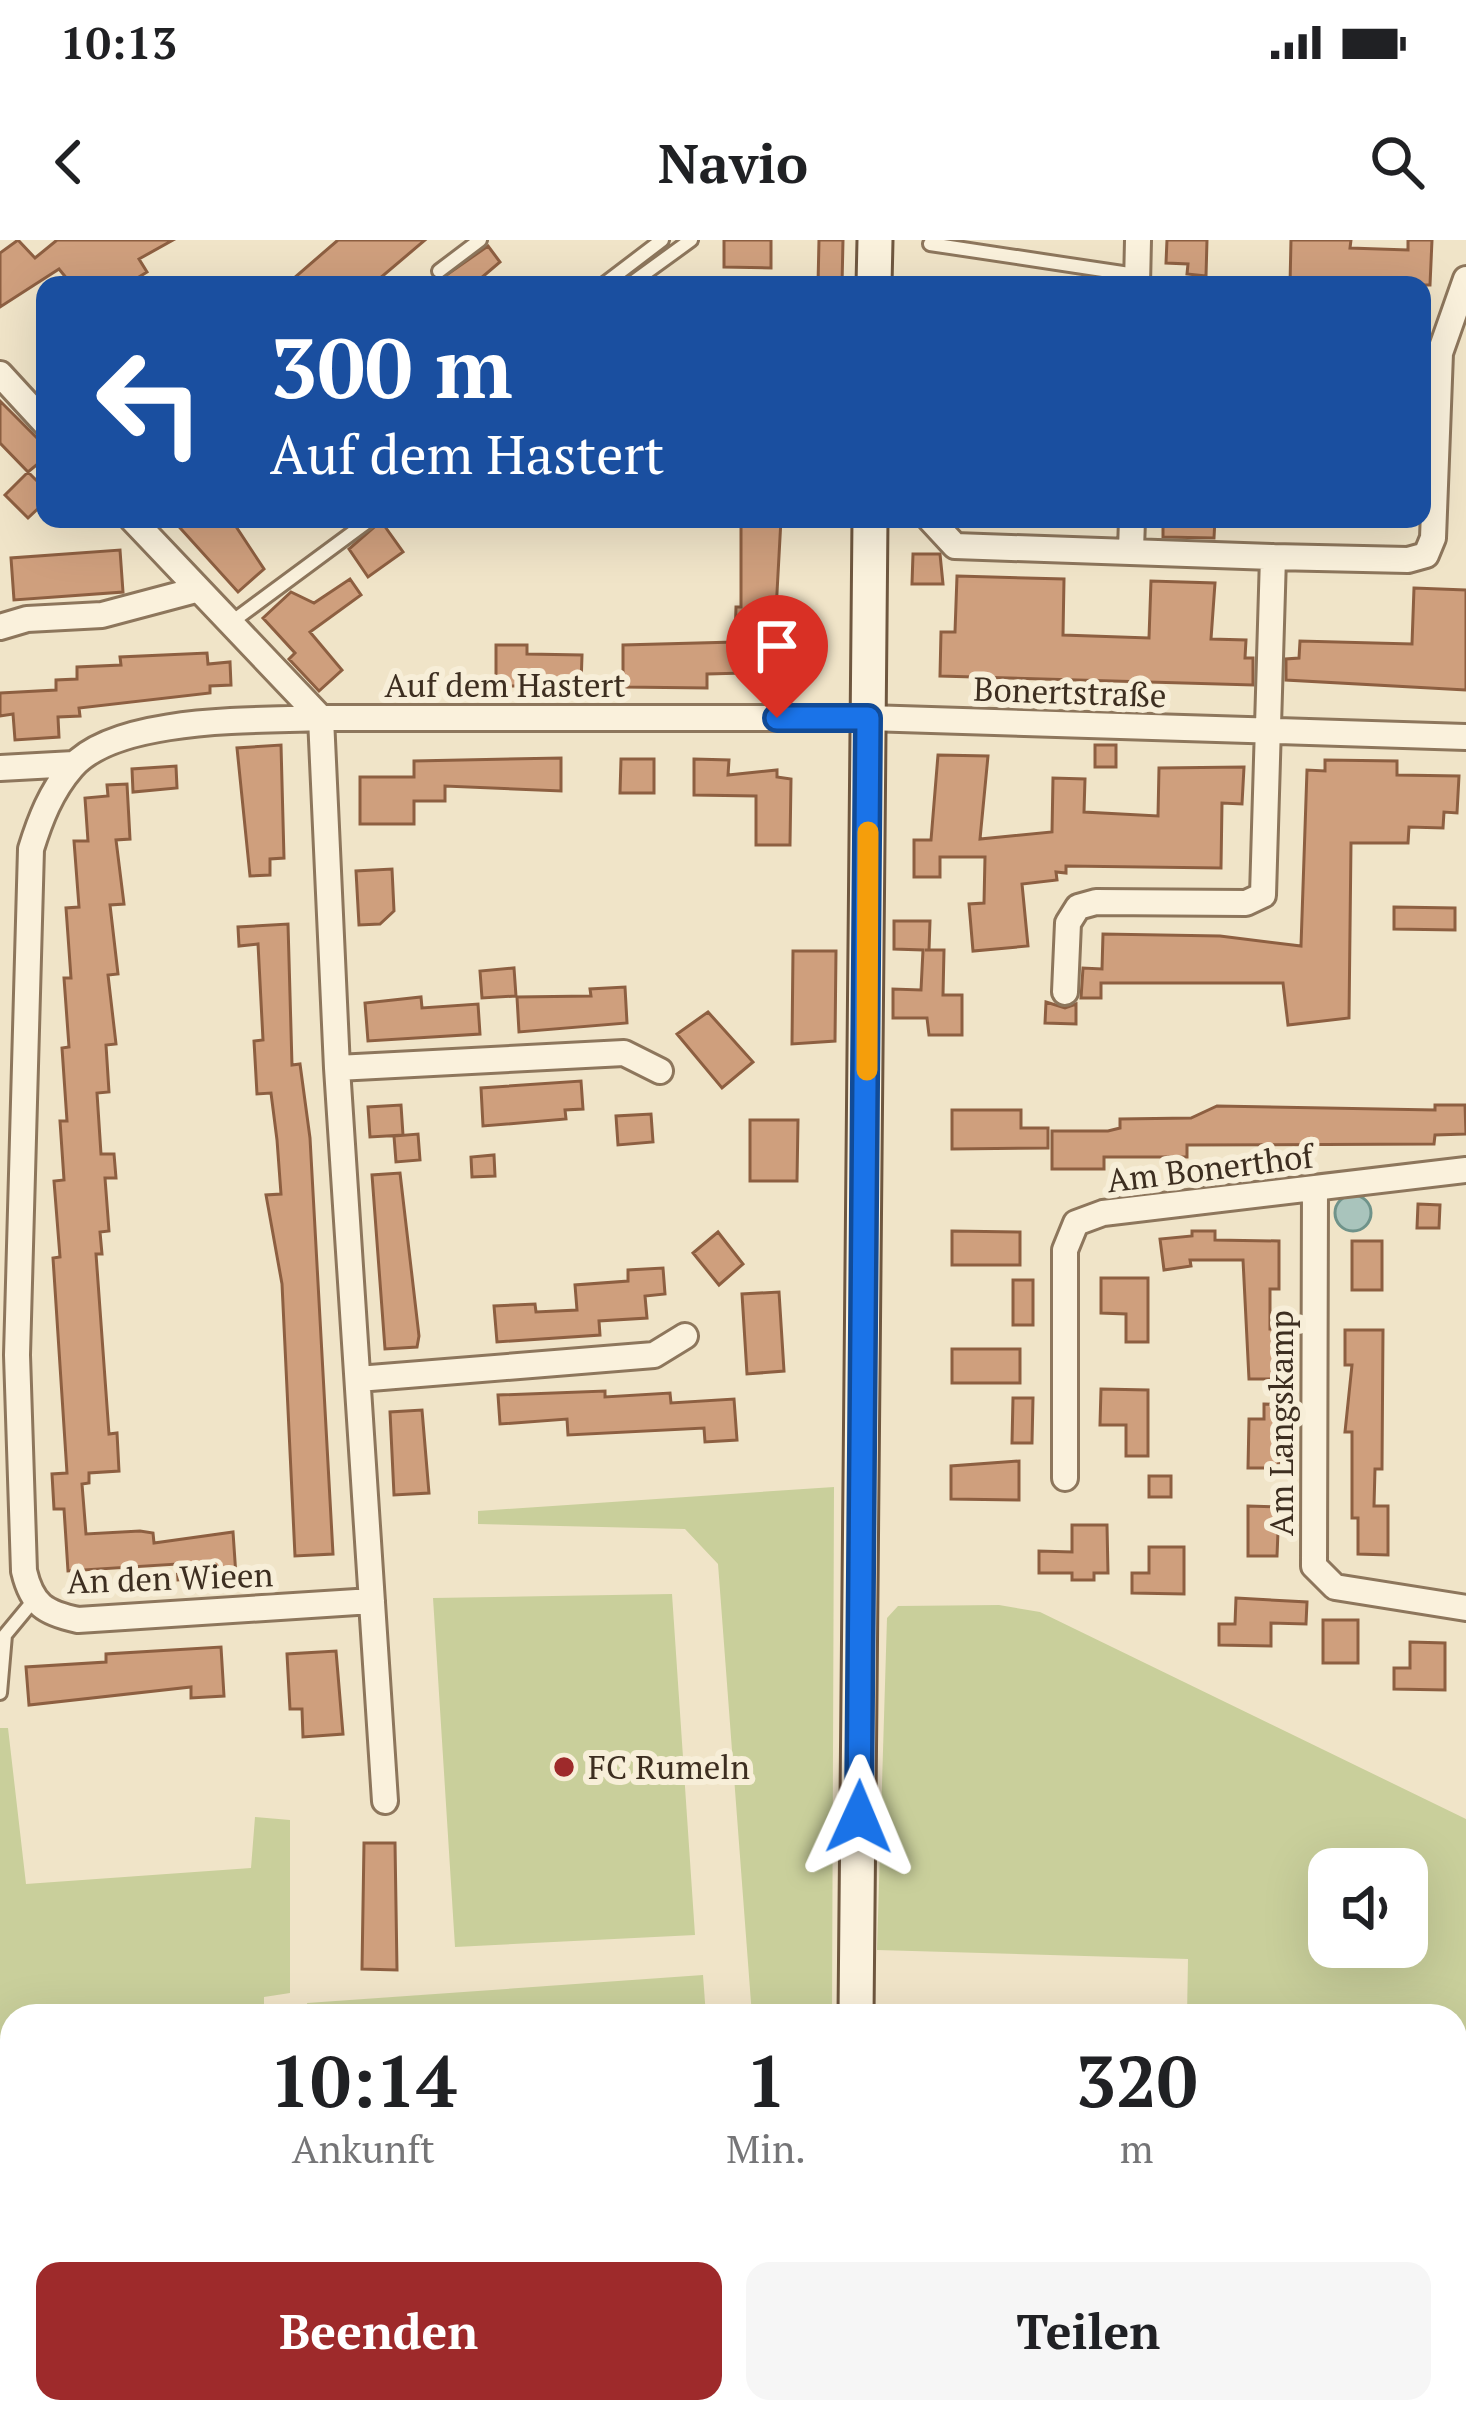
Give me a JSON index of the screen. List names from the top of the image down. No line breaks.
{"streets":{"street":["Auf dem Hastert","Bonertstraße","Am Bonerthof","Am Langskamp","An den Wieen"]},"crossings":[["Auf dem Hastert","Bonertstraße"],["Am Bonerthof","Am Langskamp"]],"places":["FC Rumeln"],"page":{"status":"10:13","header":"Navio","turn":["300 m","Auf dem Hastert"],"eta":["10:14","Ankunft","1","Min.","320","m"],"buttons":["Beenden","Teilen"]}}
